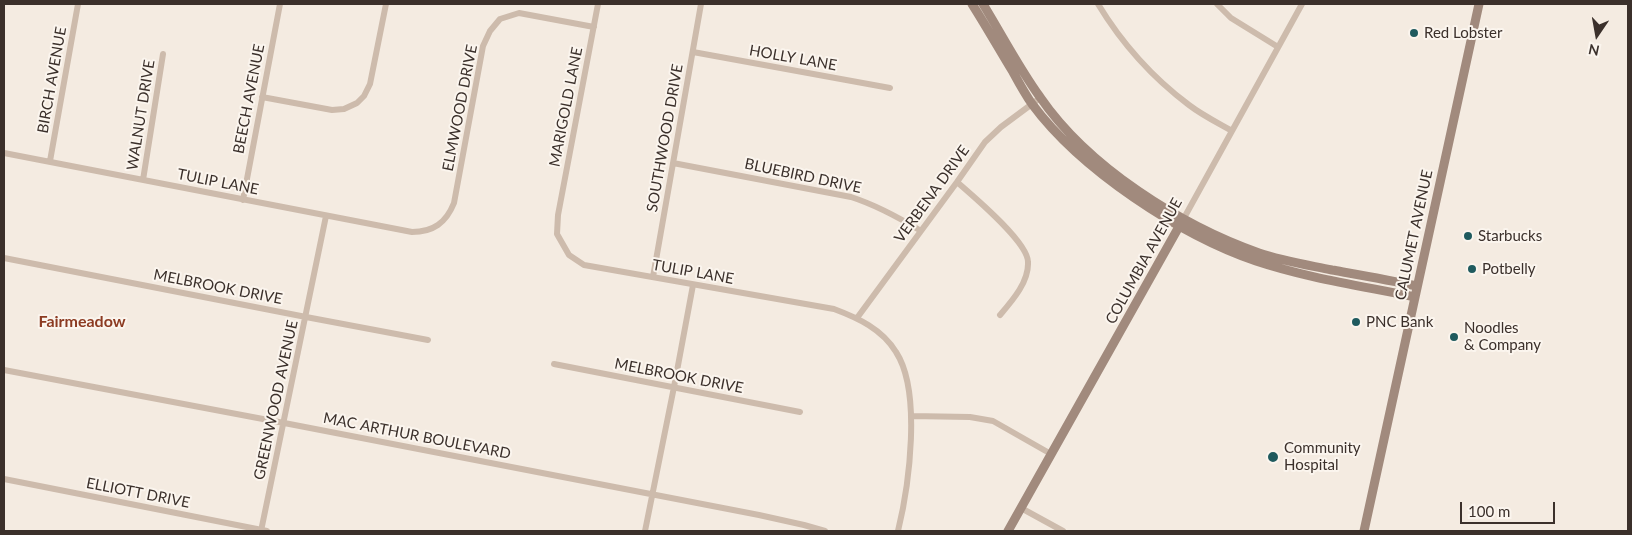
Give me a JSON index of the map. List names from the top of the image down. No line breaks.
{"streets":{"street":["HOLLY LANE","BIRCH AVENUE","BEECH AVENUE","MARIGOLD LANE","ELMWOOD DRIVE","WALNUT DRIVE","SOUTHWOOD DRIVE","BLUEBIRD DRIVE","TULIP LANE","VERBENA DRIVE","CALUMET AVENUE","COLUMBIA AVENUE","MELBROOK DRIVE","GREENWOOD AVENUE","MAC ARTHUR BOULEVARD","ELLIOTT DRIVE"]},"crossings":[["HOLLY LANE","SOUTHWOOD DRIVE"],["BIRCH AVENUE","TULIP LANE"],["BEECH AVENUE","TULIP LANE"],["MARIGOLD LANE","ELMWOOD DRIVE"],["MARIGOLD LANE","TULIP LANE"],["ELMWOOD DRIVE","TULIP LANE"],["WALNUT DRIVE","TULIP LANE"],["SOUTHWOOD DRIVE","BLUEBIRD DRIVE"],["SOUTHWOOD DRIVE","TULIP LANE"],["BLUEBIRD DRIVE","VERBENA DRIVE"],["TULIP LANE","VERBENA DRIVE"],["TULIP LANE","GREENWOOD AVENUE"],["MELBROOK DRIVE","GREENWOOD AVENUE"],["GREENWOOD AVENUE","MAC ARTHUR BOULEVARD"],["GREENWOOD AVENUE","ELLIOTT DRIVE"]],"districts":["Fairmeadow"],"places":["Red Lobster","Starbucks","Potbelly","PNC Bank","Noodles & Company","Community Hospital"],"scale_bar":"100 m","north":"bottom"}
